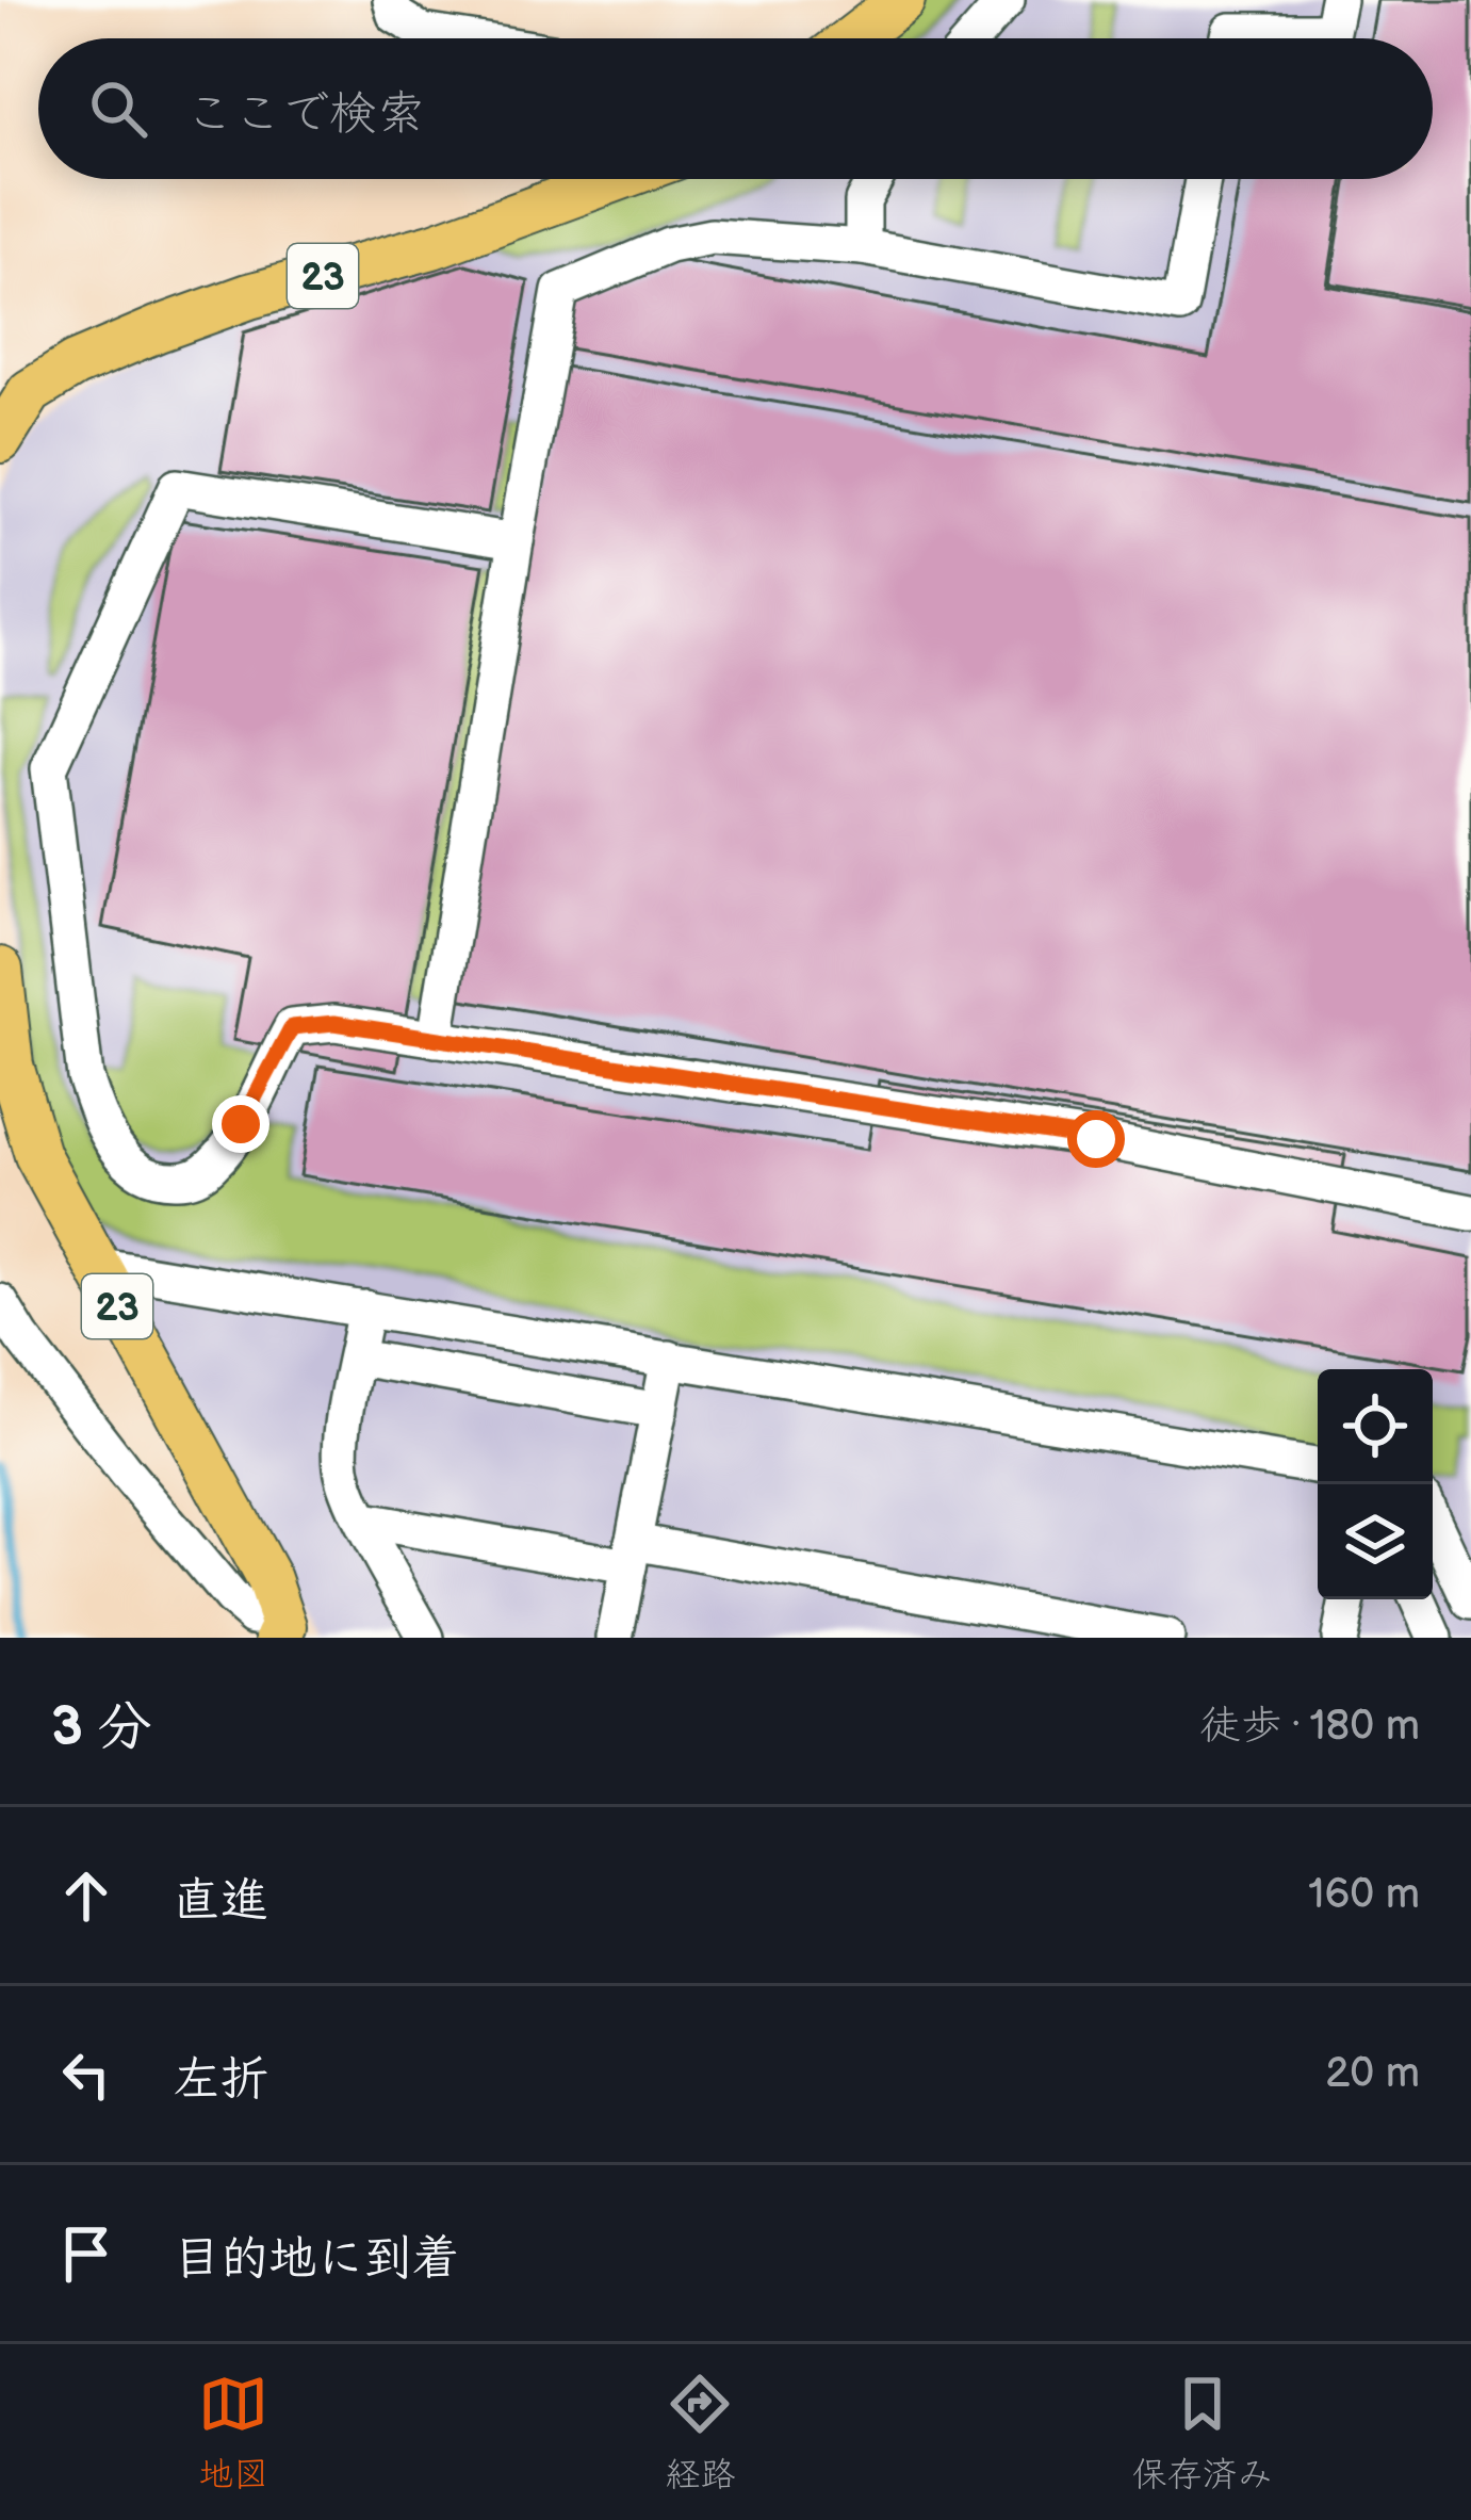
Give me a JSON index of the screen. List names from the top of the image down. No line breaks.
{"streets":{"main road":["23"]},"page":{"search":"ここで検索","heading":["3 分","徒歩 · 180 m"],"list":[["直進","160 m"],["左折","20 m"],"目的地に到着"],"nav":["地図","経路","保存済み"]}}
